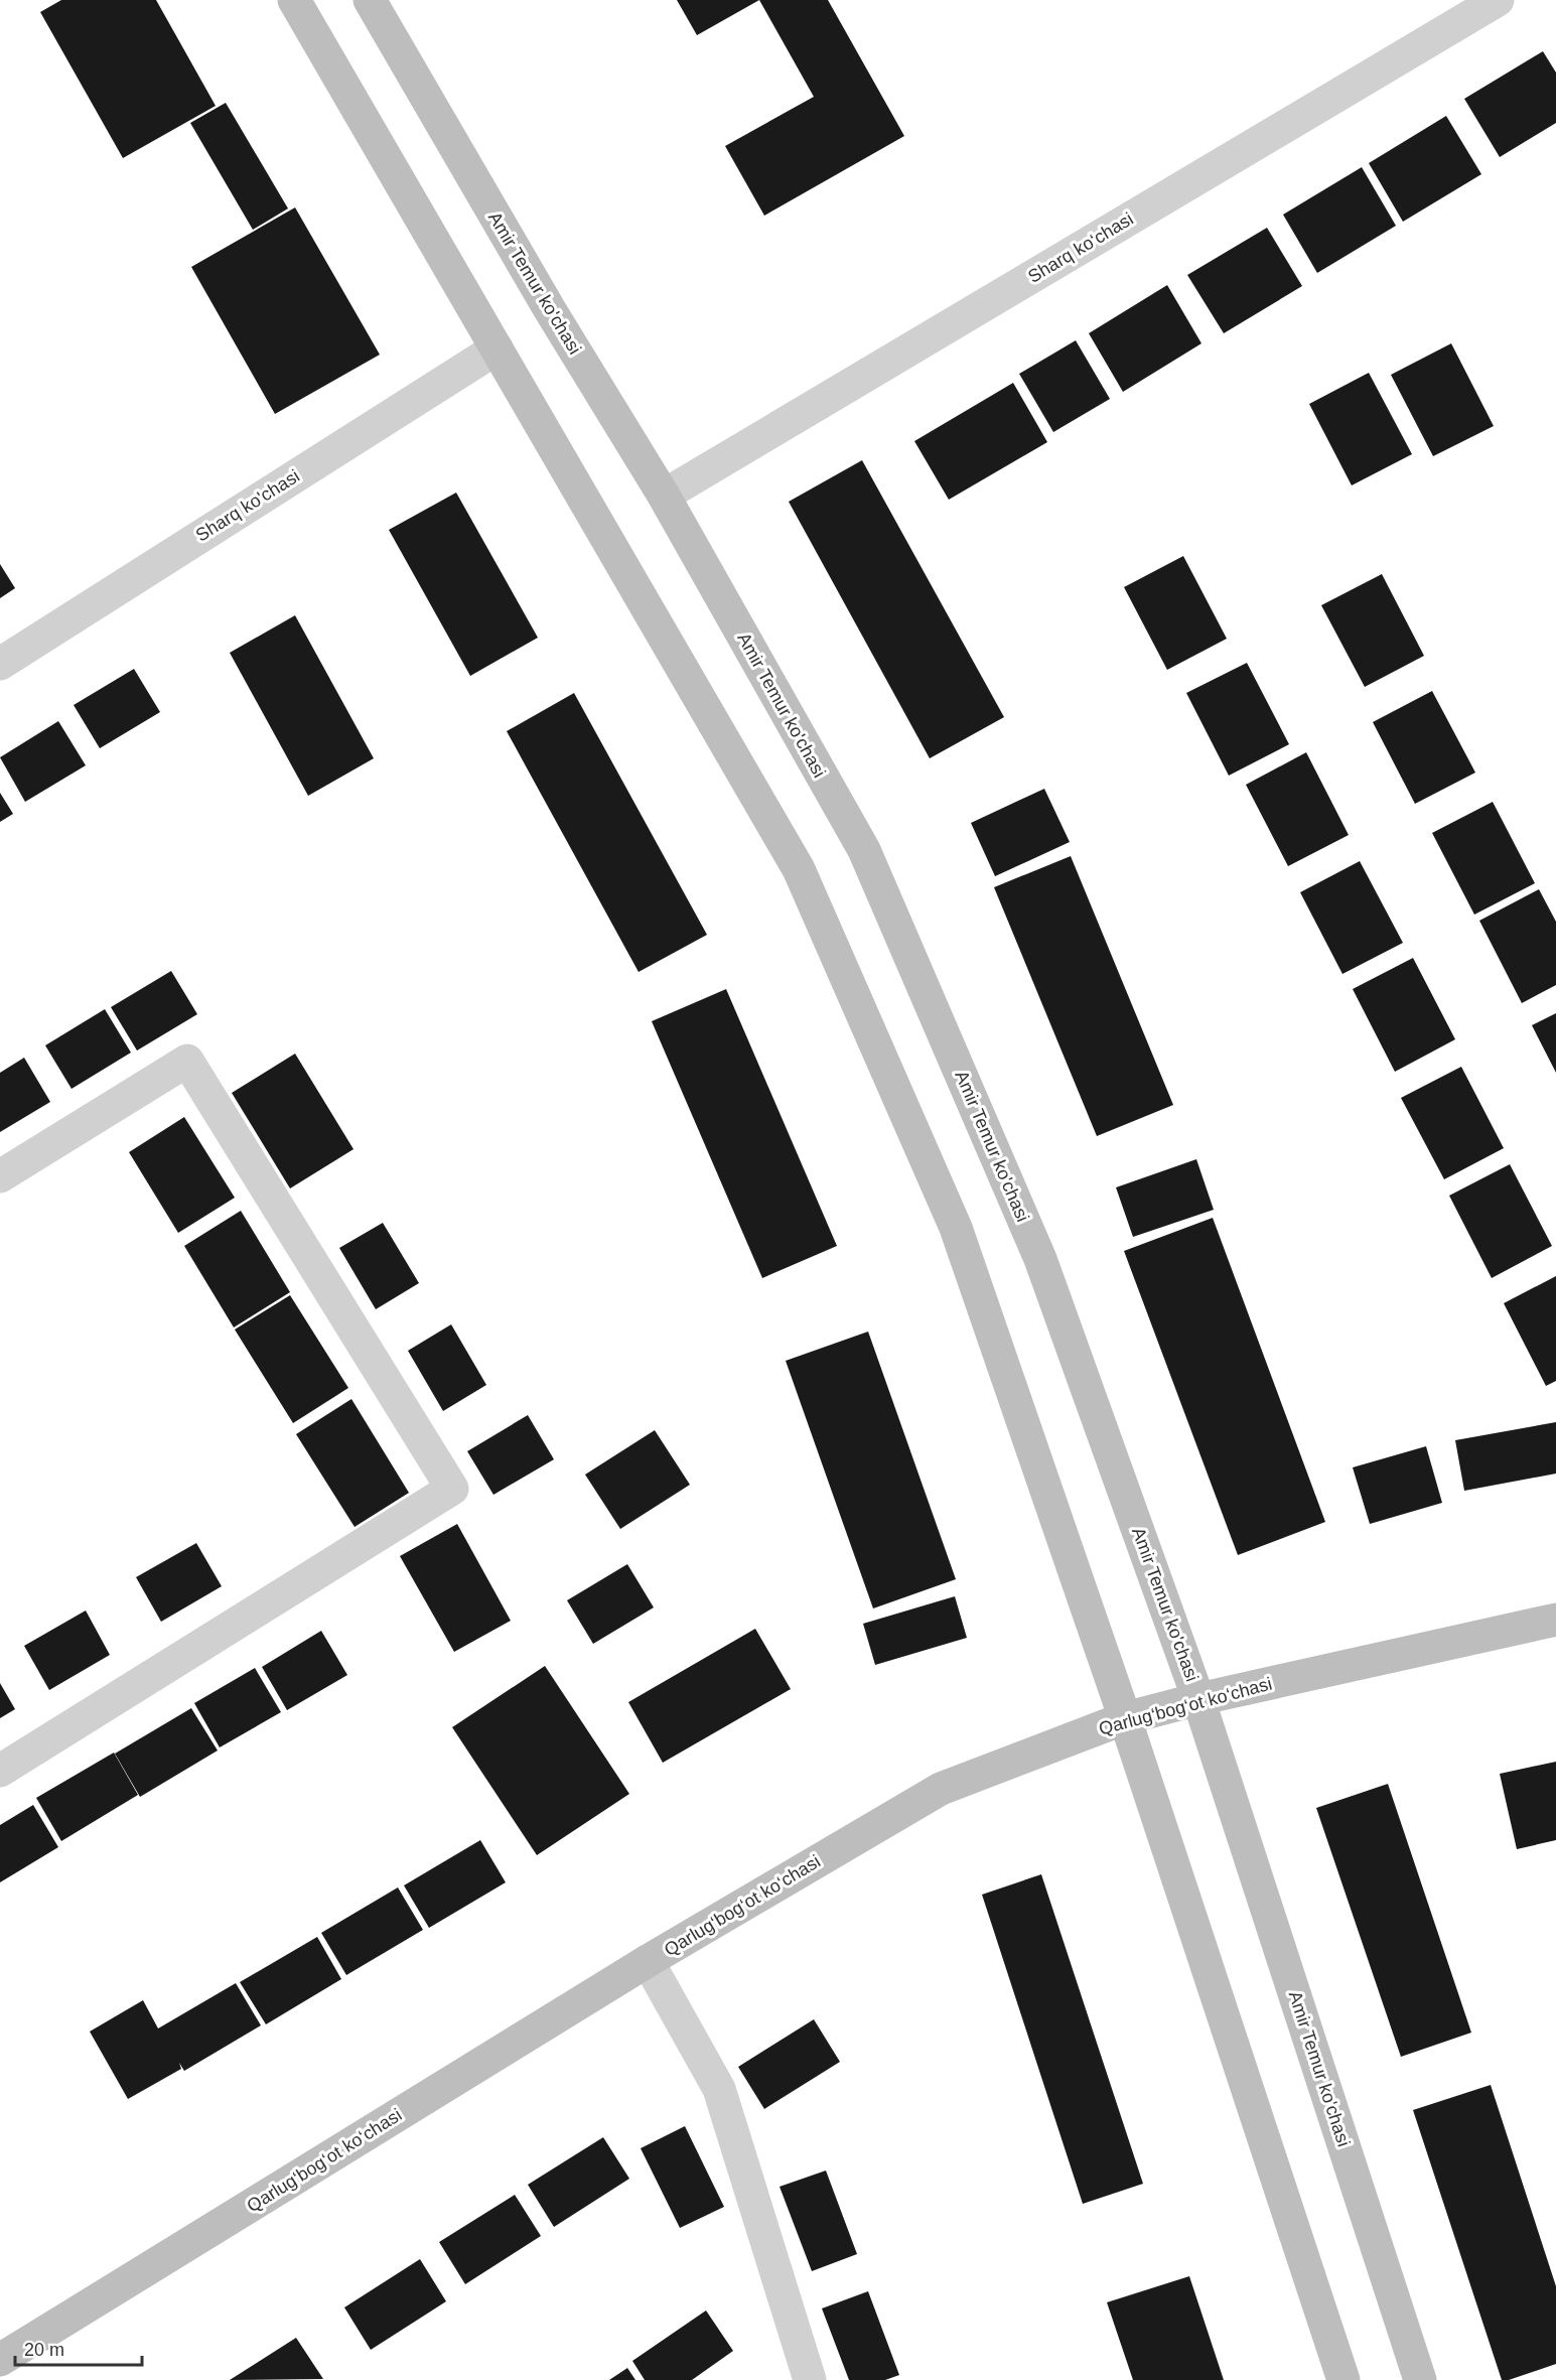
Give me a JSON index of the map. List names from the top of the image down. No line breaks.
{"streets":{"main road":["Amir Temur ko'chasi","Qarlug‘bog‘ot ko‘chasi"],"street":["Sharq ko‘chasi","Sharq ko'chasi"]},"crossings":[["Sharq ko‘chasi","Amir Temur ko'chasi"],["Amir Temur ko'chasi","Qarlug‘bog‘ot ko‘chasi"]],"scale_bar":"20 m"}
